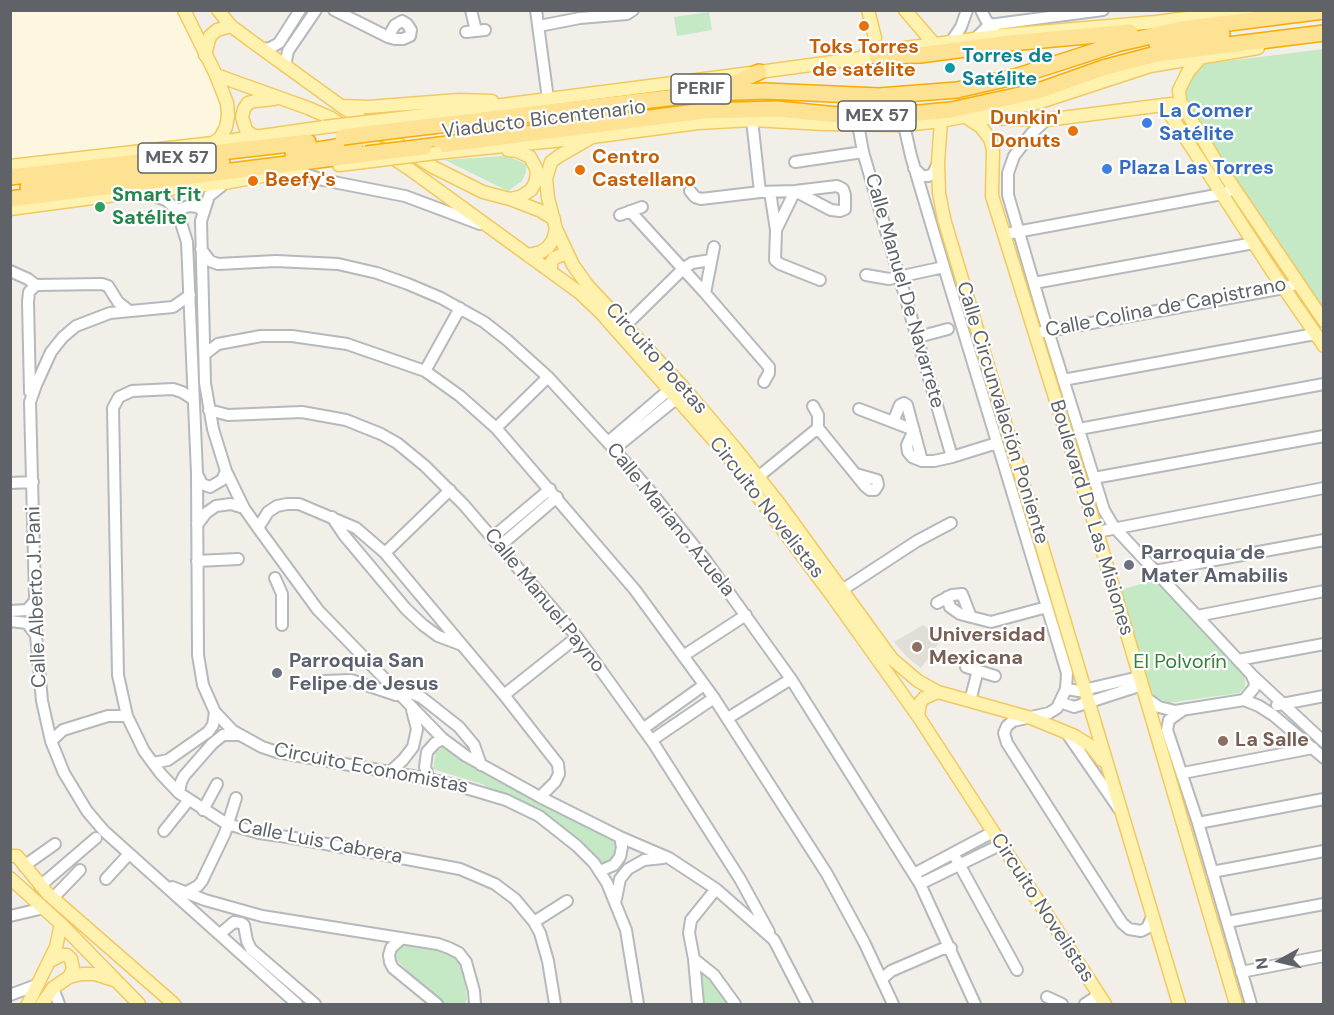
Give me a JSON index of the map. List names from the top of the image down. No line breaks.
{"streets":{"highway":["PERIF","MEX 57","Viaducto Bicentenario"],"main road":["Circuito Poetas","Calle Circunvalación Poniente","Circuito Novelistas","Boulevard De Las Misiones"],"street":["Calle Manuel De Navarrete","Calle Colina de Capistrano","Calle Mariano Azuela","Calle Alberto J. Pani","Calle Manuel Payno","Circuito Economistas","Calle Luis Cabrera"]},"crossings":[["PERIF","MEX 57"],["MEX 57","Viaducto Bicentenario"],["Calle Colina de Capistrano","Boulevard De Las Misiones"],["Circuito Poetas","Calle Circunvalación Poniente"],["Calle Alberto J. Pani","Circuito Economistas"],["Circuito Economistas","Calle Luis Cabrera"]],"parks":["El Polvorín"],"places":["Toks Torres de satélite","Torres de Satélite","La Comer Satélite","Dunkin' Donuts","Plaza Las Torres","Centro Castellano","Beefy's","Smart Fit Satélite","Parroquia de Mater Amabilis","Universidad Mexicana","Parroquia San Felipe de Jesus","La Salle"],"north":"left"}
